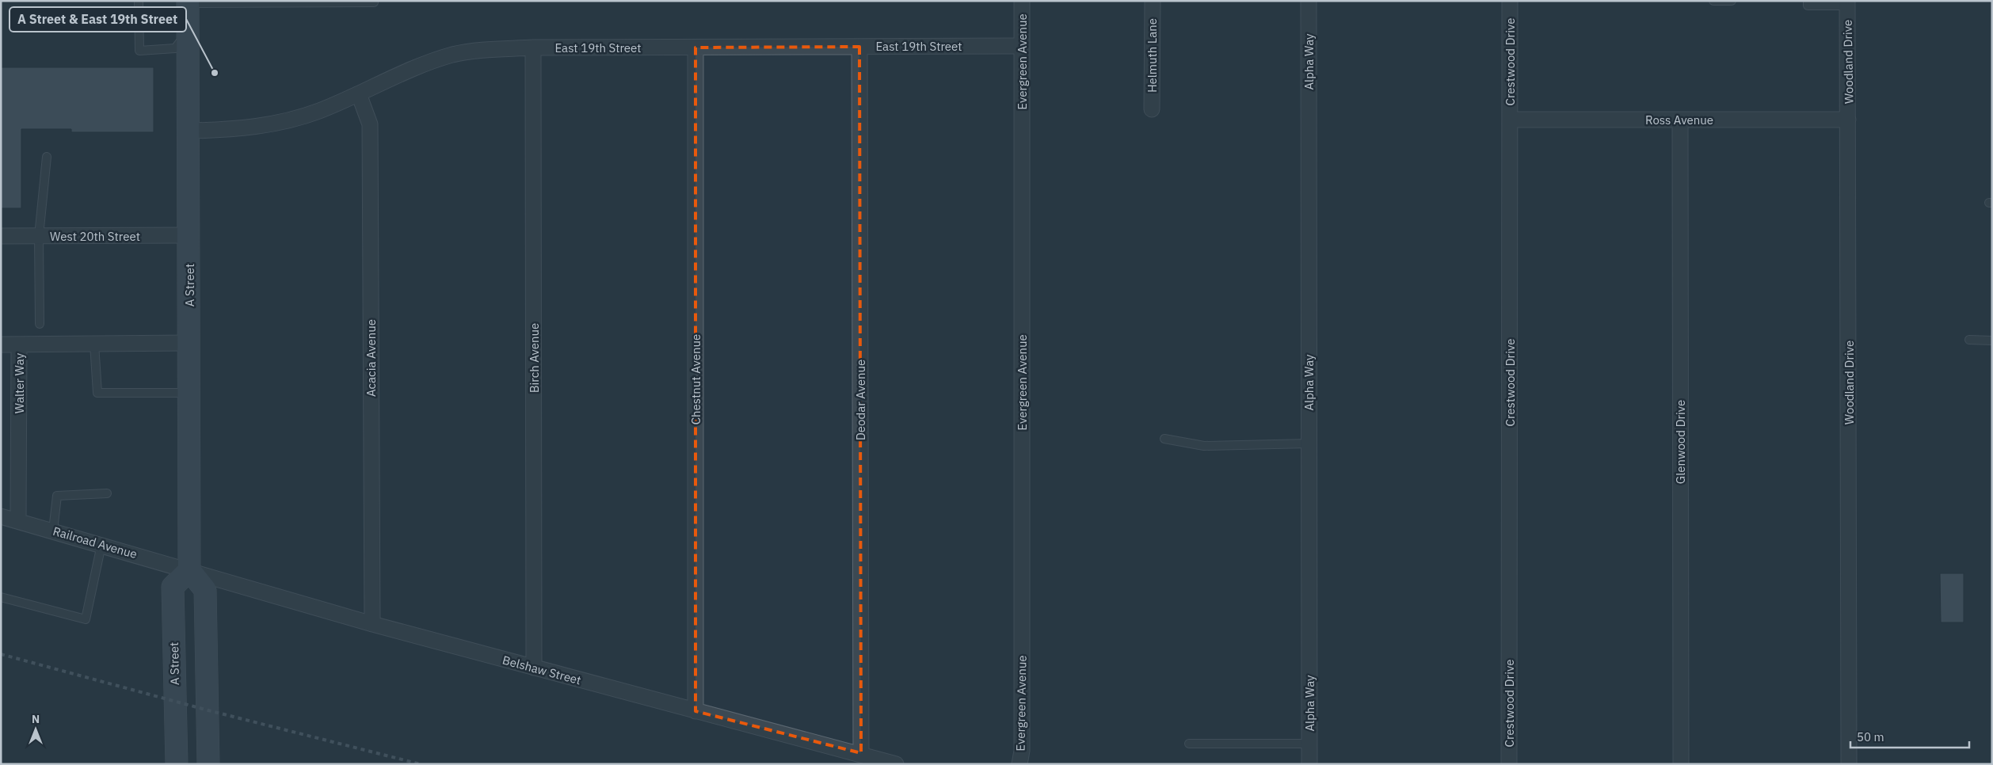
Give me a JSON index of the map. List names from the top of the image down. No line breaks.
{"streets":{"main road":["A Street"],"street":["East 19th Street","Helmuth Lane","Evergreen Avenue","Alpha Way","Crestwood Drive","Woodland Drive","Ross Avenue","West 20th Street","Acacia Avenue","Birch Avenue","Chestnut Avenue","Walter Way","Deodar Avenue","Glenwood Drive","Railroad Avenue","Belshaw Street"]},"crossings":[["East 19th Street","Evergreen Avenue"],["East 19th Street","A Street"],["East 19th Street","Acacia Avenue"],["East 19th Street","Birch Avenue"],["East 19th Street","Chestnut Avenue"],["East 19th Street","Deodar Avenue"],["Crestwood Drive","Ross Avenue"],["Woodland Drive","Ross Avenue"],["Ross Avenue","Glenwood Drive"],["West 20th Street","A Street"],["A Street","Walter Way"],["A Street","Railroad Avenue"],["A Street","Belshaw Street"],["Acacia Avenue","Belshaw Street"],["Birch Avenue","Belshaw Street"],["Chestnut Avenue","Belshaw Street"],["Walter Way","Railroad Avenue"],["Deodar Avenue","Belshaw Street"],["Railroad Avenue","Belshaw Street"]],"places":["A Street & East 19th Street"],"scale_bar":"50 m","north":"top"}
